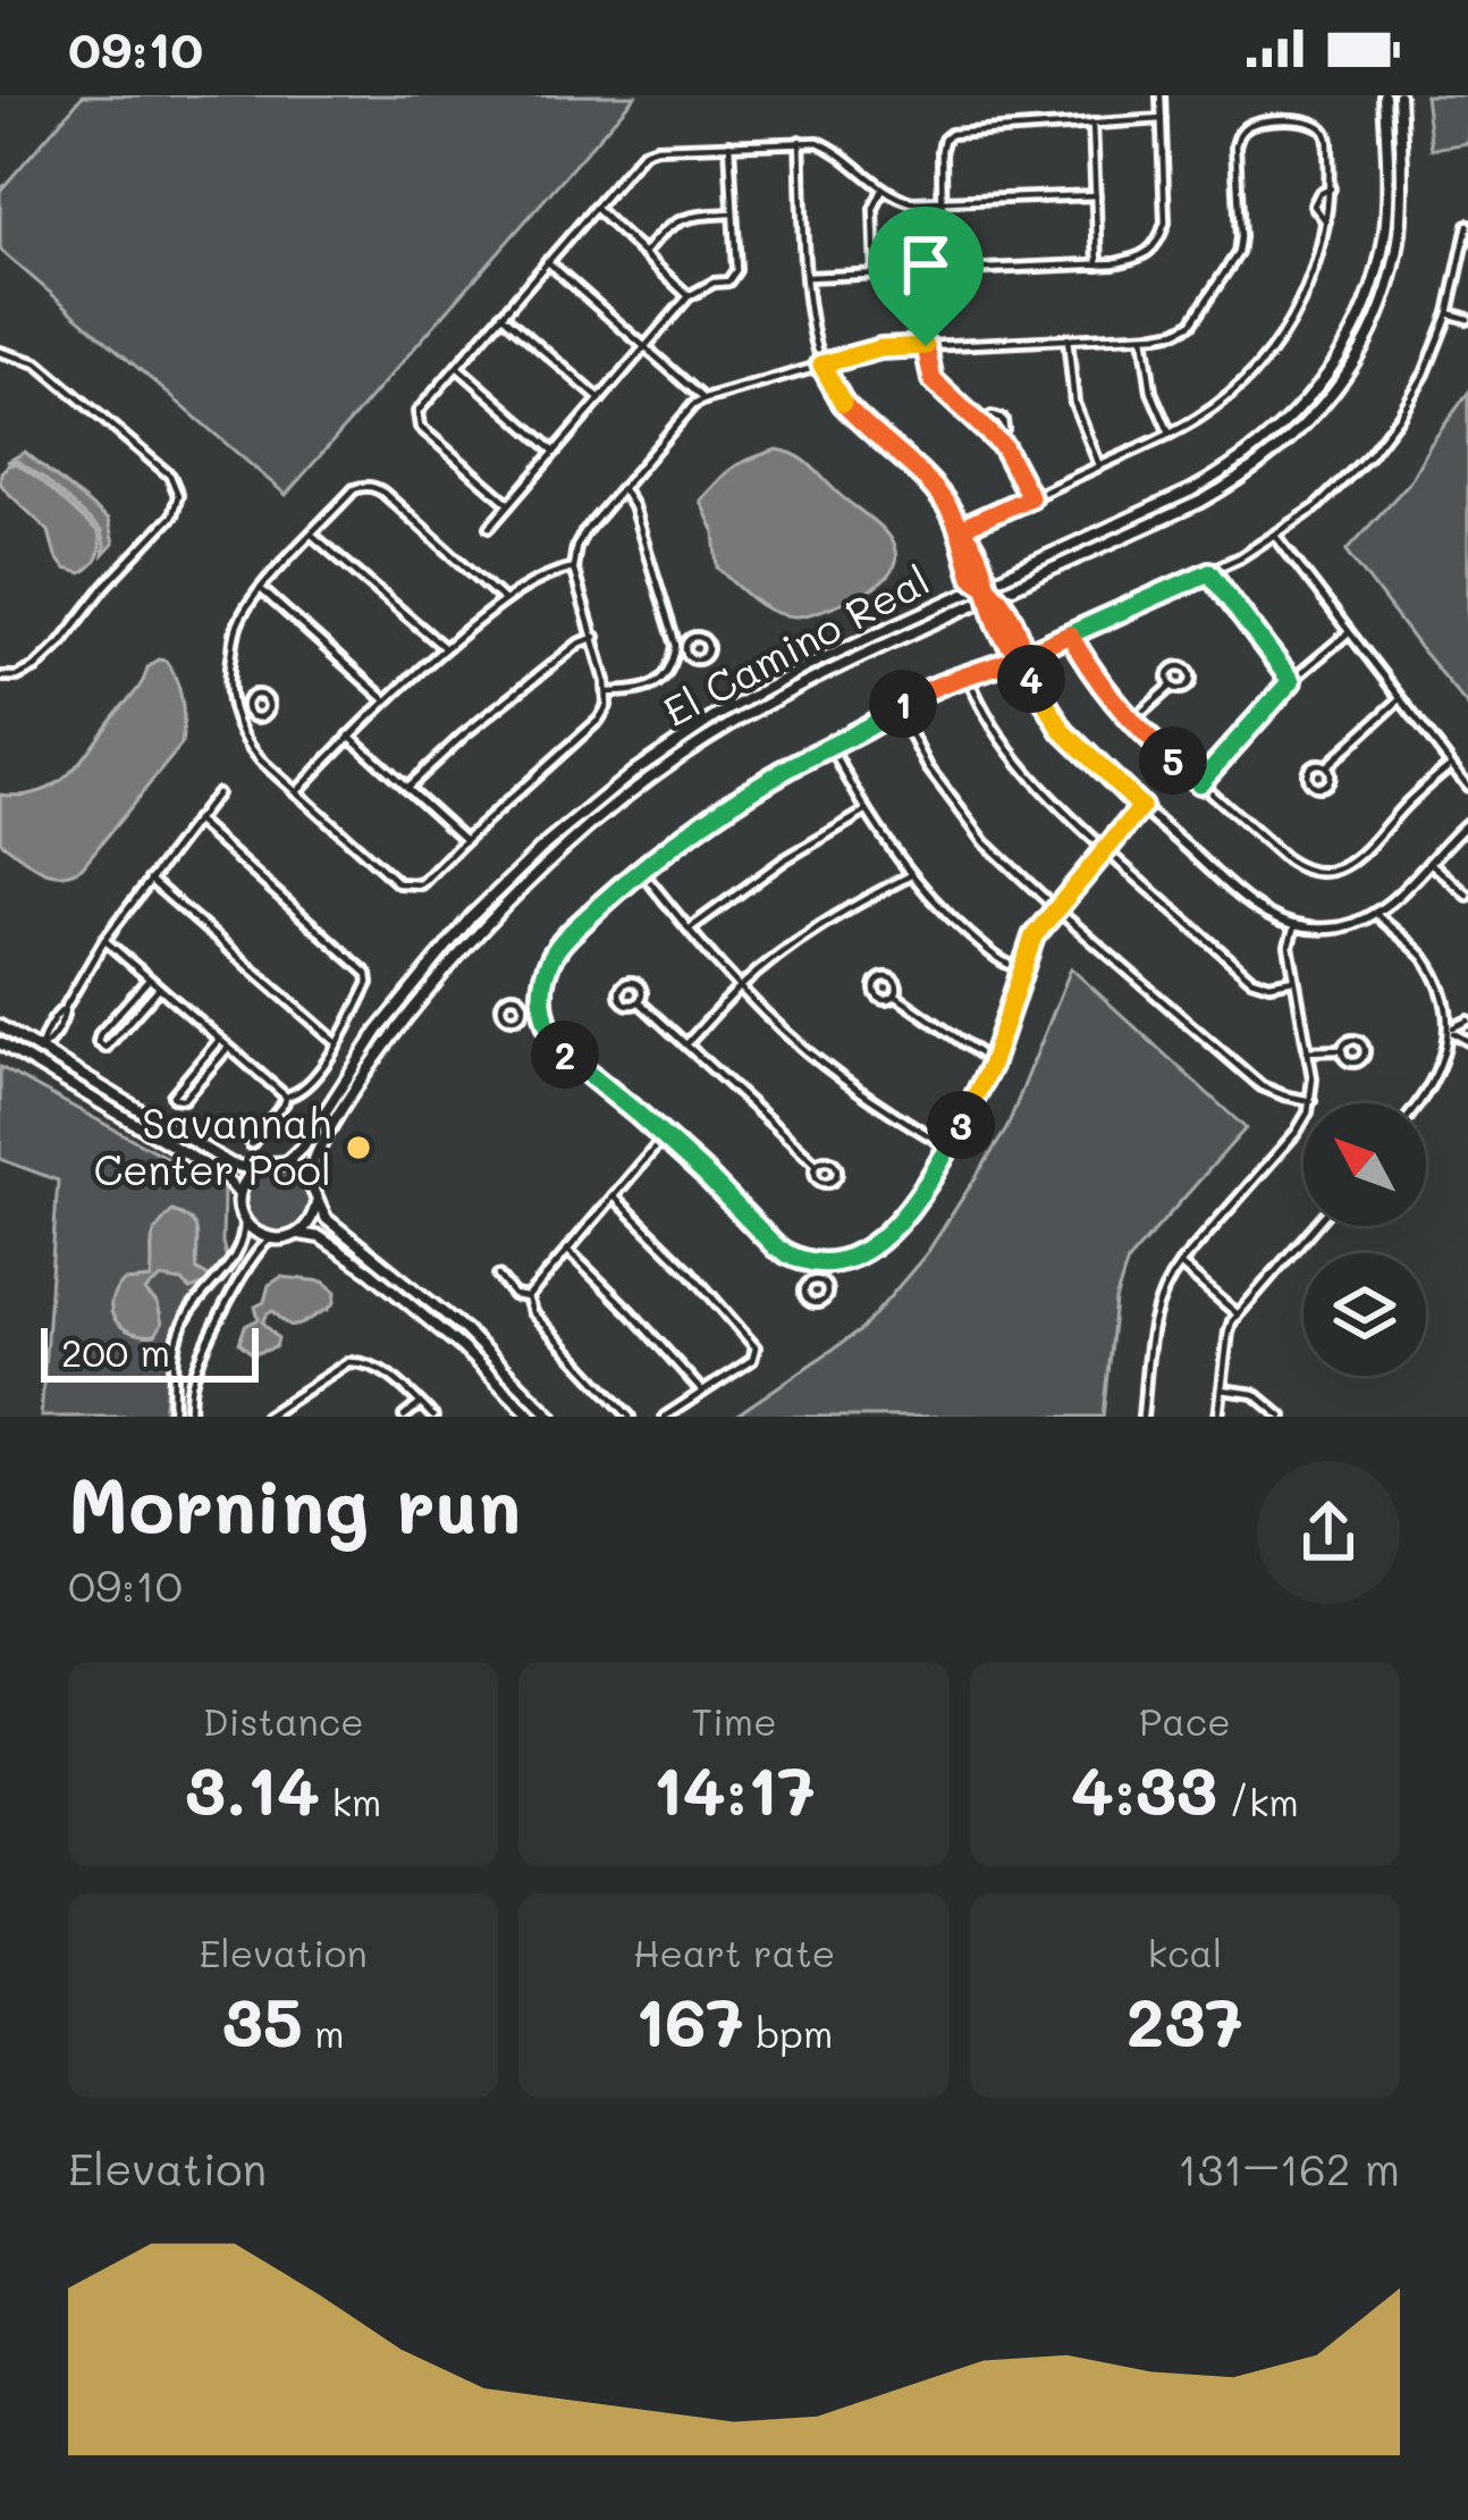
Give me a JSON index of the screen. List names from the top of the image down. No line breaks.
{"streets":{"main road":["El Camino Real"]},"places":["Savannah Center Pool"],"scale_bar":"200 m","north":"top left","page":{"status":"09:10","pins":["4","1","5","2","3"],"scale":"200 m","heading":["Morning run","09:10"],"stats":[["Distance","3.14 km"],["Time","14:17"],["Pace","4:33 /km"],["Elevation","35 m"],["Heart rate","167 bpm"],["kcal","237"]],"chart":["Elevation","131–162 m"]}}
